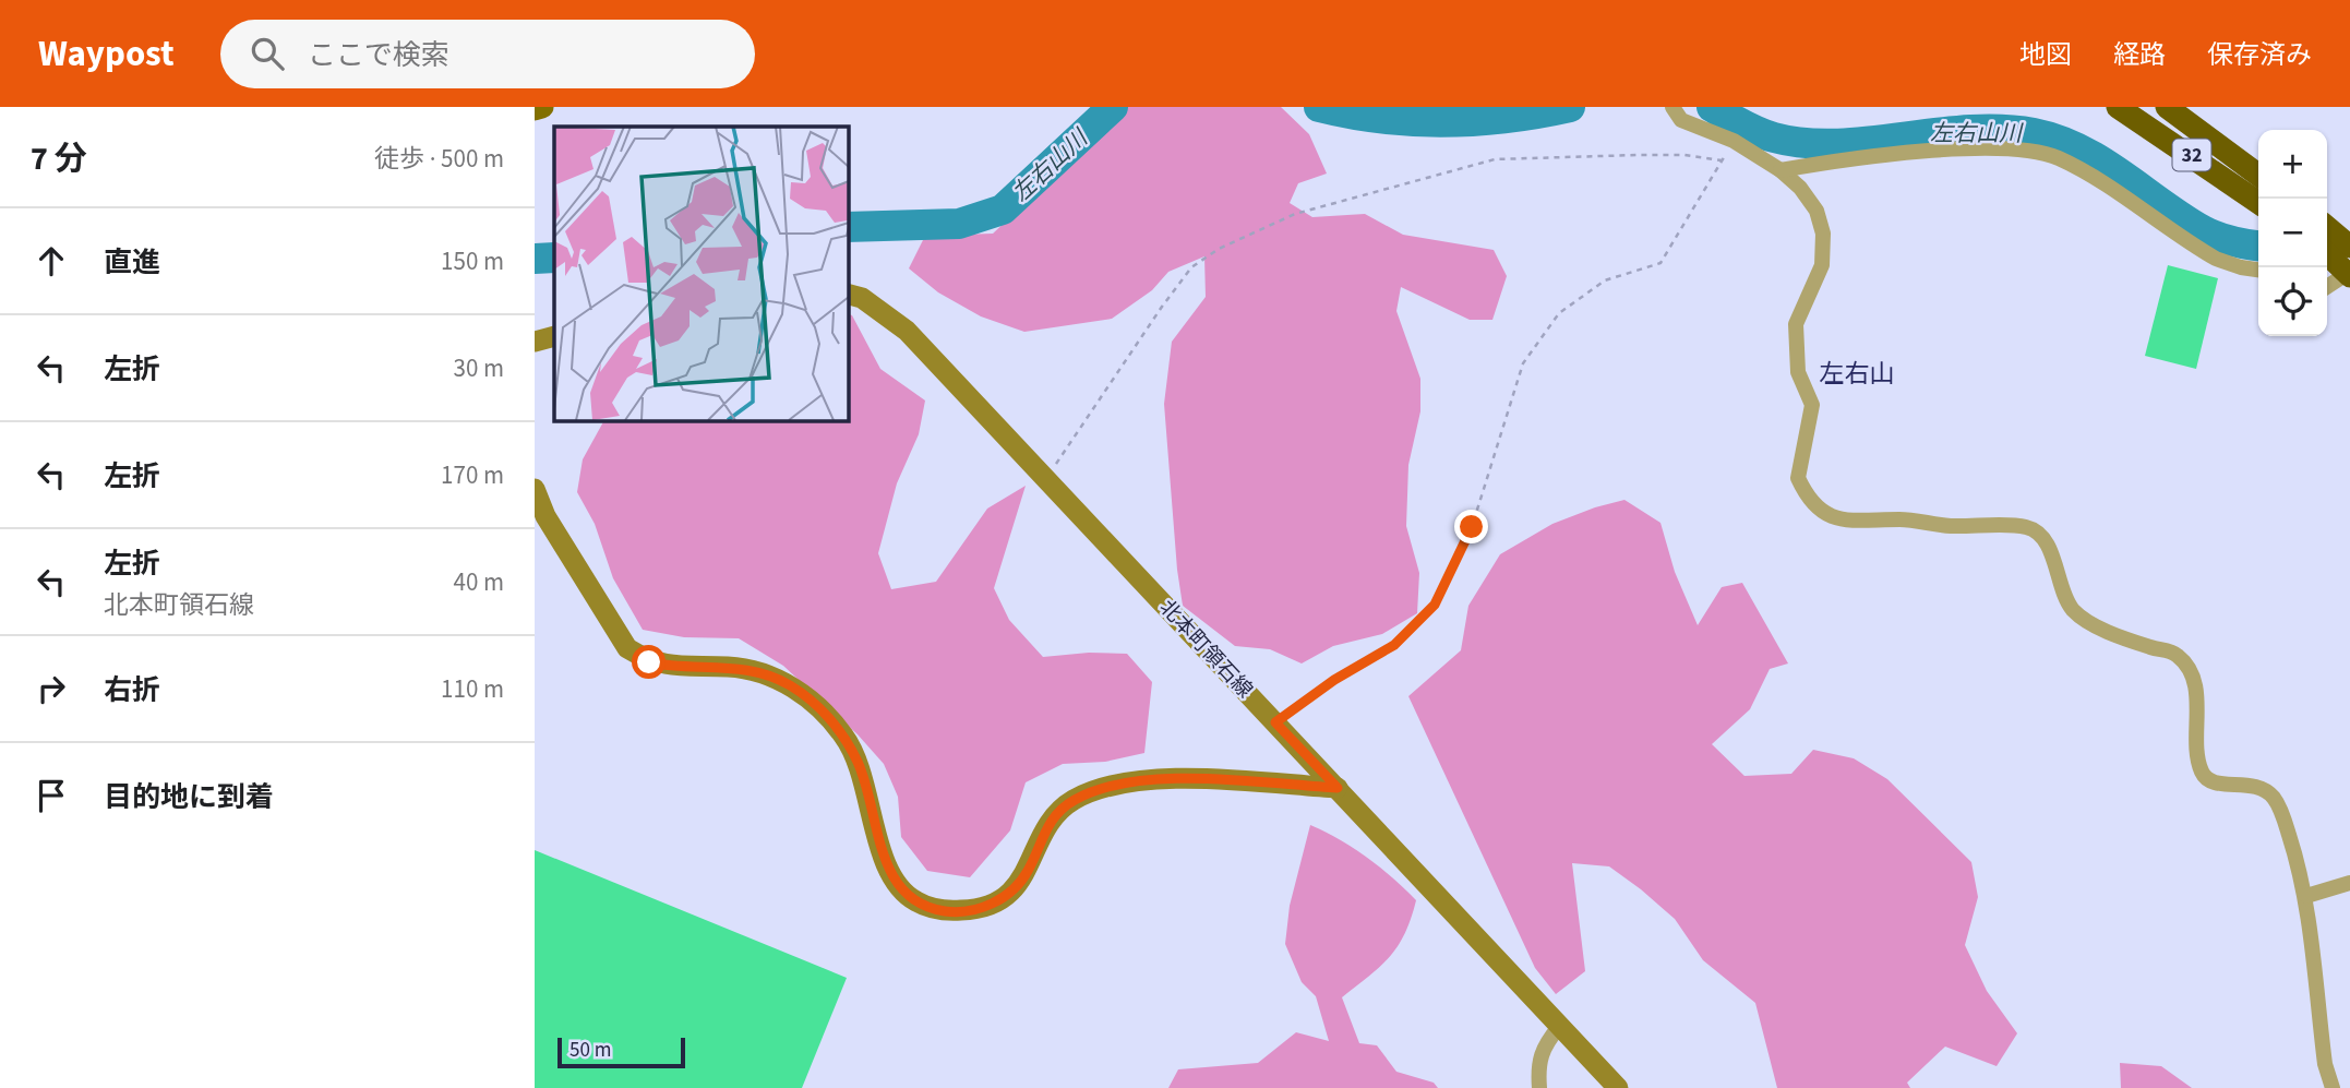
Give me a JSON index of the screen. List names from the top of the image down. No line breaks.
{"streets":{"highway":["32"],"main road":["北本町領石線"]},"districts":["左右山"],"water":["左右山川"],"scale_bar":"50 m","page":{"header":"Waypost","search":"ここで検索","nav":["地図","経路","保存済み"],"heading":["7 分","徒歩 · 500 m"],"map_buttons":["+","−"],"list":[["直進","150 m"],["左折","30 m"],["左折","170 m"],["左折","北本町領石線","40 m"],["右折","110 m"],"目的地に到着"],"scale":"50 m"}}
